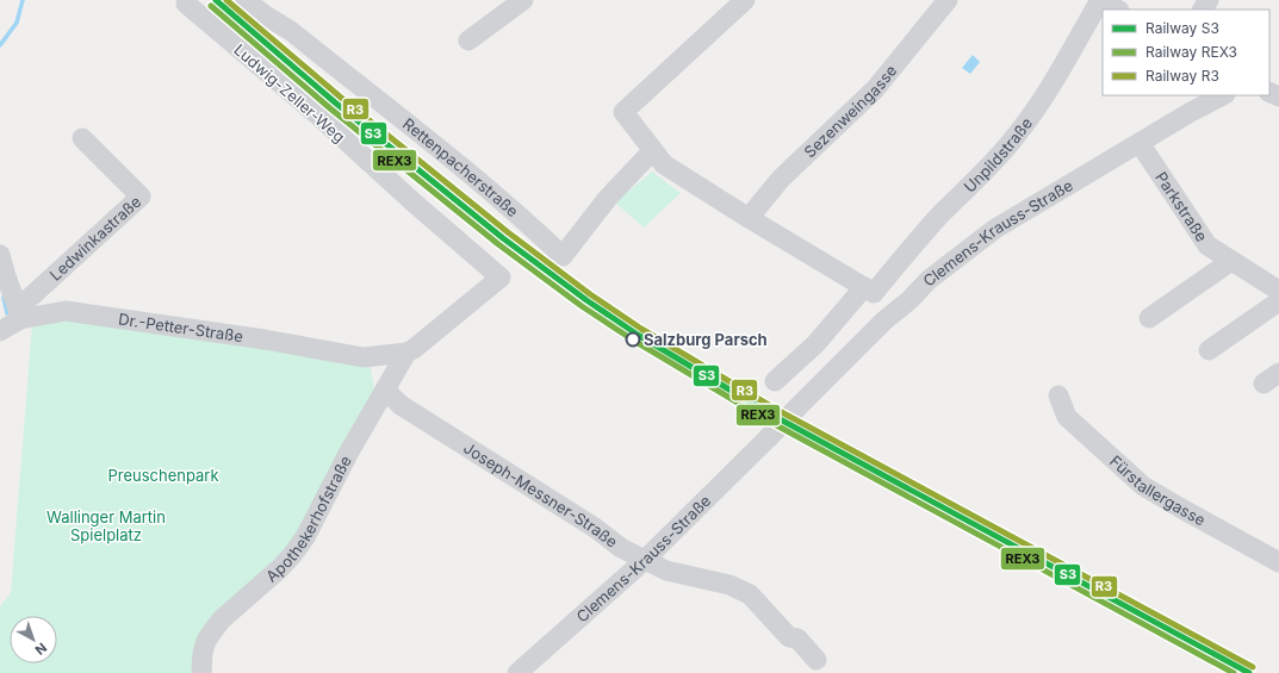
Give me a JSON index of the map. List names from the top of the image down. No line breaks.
{"streets":{"street":["Ludwig-Zeller-Weg","Sezenweingasse","Unpildstraße","Rettenpacherstraße","Parkstraße","Clemens-Krauss-Straße","Ledwinkastraße","Dr.-Petter-Straße","Fürstallergasse","Joseph-Messner-Straße","Apothekerhofstraße"]},"crossings":[["Ludwig-Zeller-Weg","Dr.-Petter-Straße"],["Parkstraße","Clemens-Krauss-Straße"],["Clemens-Krauss-Straße","Joseph-Messner-Straße"],["Ledwinkastraße","Dr.-Petter-Straße"],["Dr.-Petter-Straße","Apothekerhofstraße"],["Joseph-Messner-Straße","Apothekerhofstraße"]],"parks":["Preuschenpark","Wallinger Martin Spielplatz"],"places":["Salzburg Parsch"],"lines":["rail line S3","rail line R3","rail line REX3"],"legend":["Railway S3","Railway REX3","Railway R3"],"north":"bottom right"}
